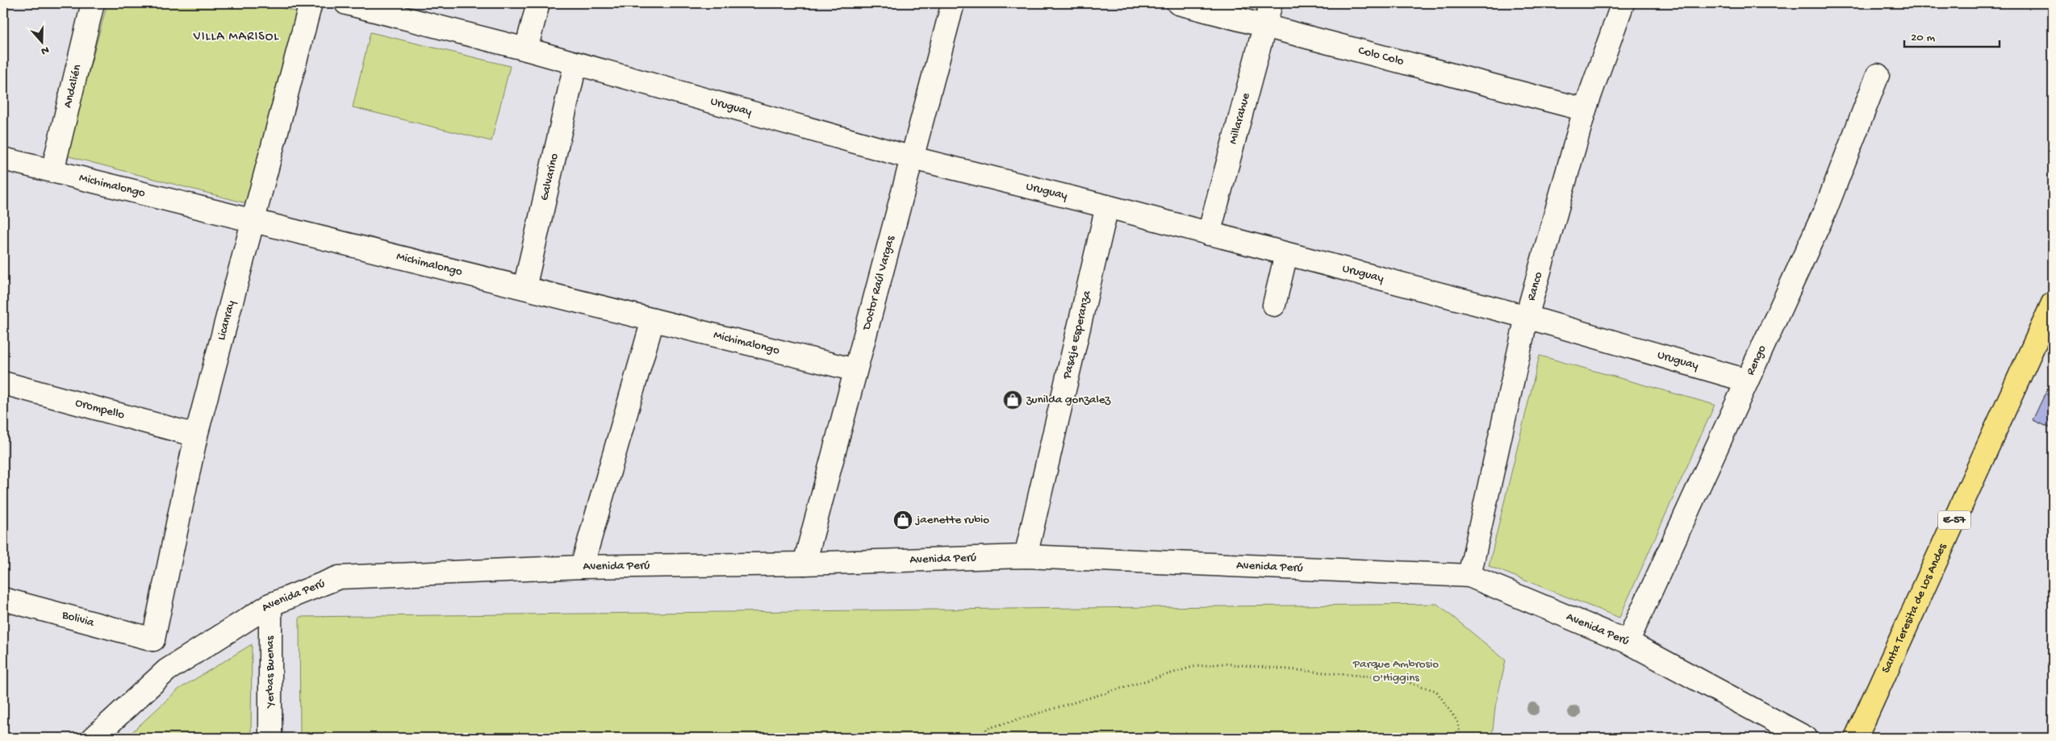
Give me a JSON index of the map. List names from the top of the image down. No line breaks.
{"streets":{"main road":["E-57","Santa Teresita de Los Andes"],"street":["Colo Colo","Andalién","Uruguay","Millarahue","Galvarino","Michimalongo","Doctor Raúl Vargas","Ranco","Licanray","Pasaje Esperanza","Rengo","Orompello","Avenida Perú","Bolivia","Yerbas Buenas"]},"crossings":[["Colo Colo","Millarahue"],["Colo Colo","Ranco"],["Andalién","Michimalongo"],["Uruguay","Millarahue"],["Uruguay","Galvarino"],["Uruguay","Doctor Raúl Vargas"],["Uruguay","Ranco"],["Uruguay","Pasaje Esperanza"],["Uruguay","Rengo"],["Galvarino","Michimalongo"],["Michimalongo","Doctor Raúl Vargas"],["Michimalongo","Licanray"],["Doctor Raúl Vargas","Avenida Perú"],["Ranco","Avenida Perú"],["Licanray","Orompello"],["Licanray","Bolivia"],["Pasaje Esperanza","Avenida Perú"],["Rengo","Avenida Perú"],["Avenida Perú","Yerbas Buenas"]],"districts":["VILLA MARISOL"],"parks":["Parque Ambrosio O'Higgins"],"places":{"shop":["zunilda gonzalez","jaenette rubio"]},"scale_bar":"20 m","north":"bottom"}
